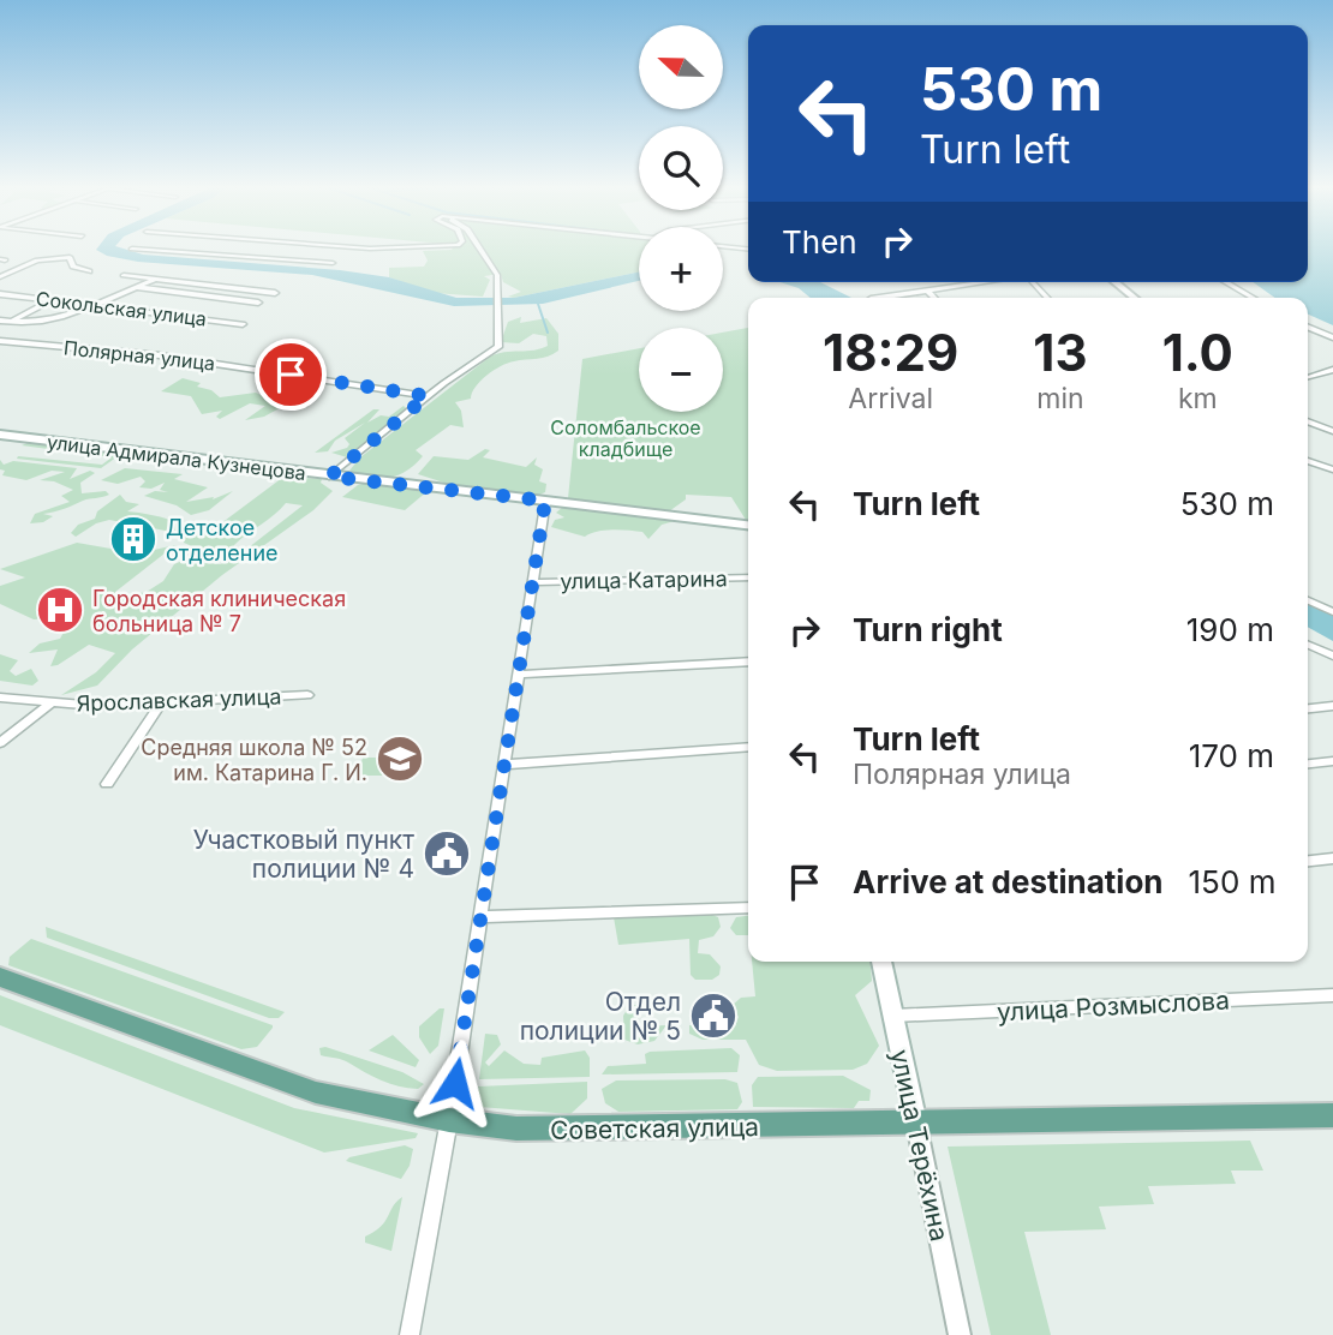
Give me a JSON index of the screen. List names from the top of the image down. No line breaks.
{"streets":{"main road":["улица Адмирала Кузнецова","Советская улица","улица Терёхина"],"street":["Сокольская улица","Полярная улица","улица Катарина","Ярославская улица","улица Розмыслова"]},"crossings":[["улица Розмыслова","улица Терёхина"],["Советская улица","улица Терёхина"]],"parks":["Соломбальское кладбище"],"places":{"building":["Детское отделение"],"hospital":["Городская клиническая больница № 7"],"school or university":["Средняя школа № 52 им. Катарина Г. И."],"public building":["Участковый пункт полиции № 4","Отдел полиции № 5"]},"north":"left","page":{"map_buttons":["+","−"],"turn":["530 m","Turn left"],"then":"Then","eta":["18:29","Arrival","13","min","1.0","km"],"list":[{"name":"Turn left","value":"530 m"},{"name":"Turn right","value":"190 m"},{"name":"Turn left","note":"Полярная улица","value":"170 m"},{"name":"Arrive at destination","value":"150 m"}]}}
